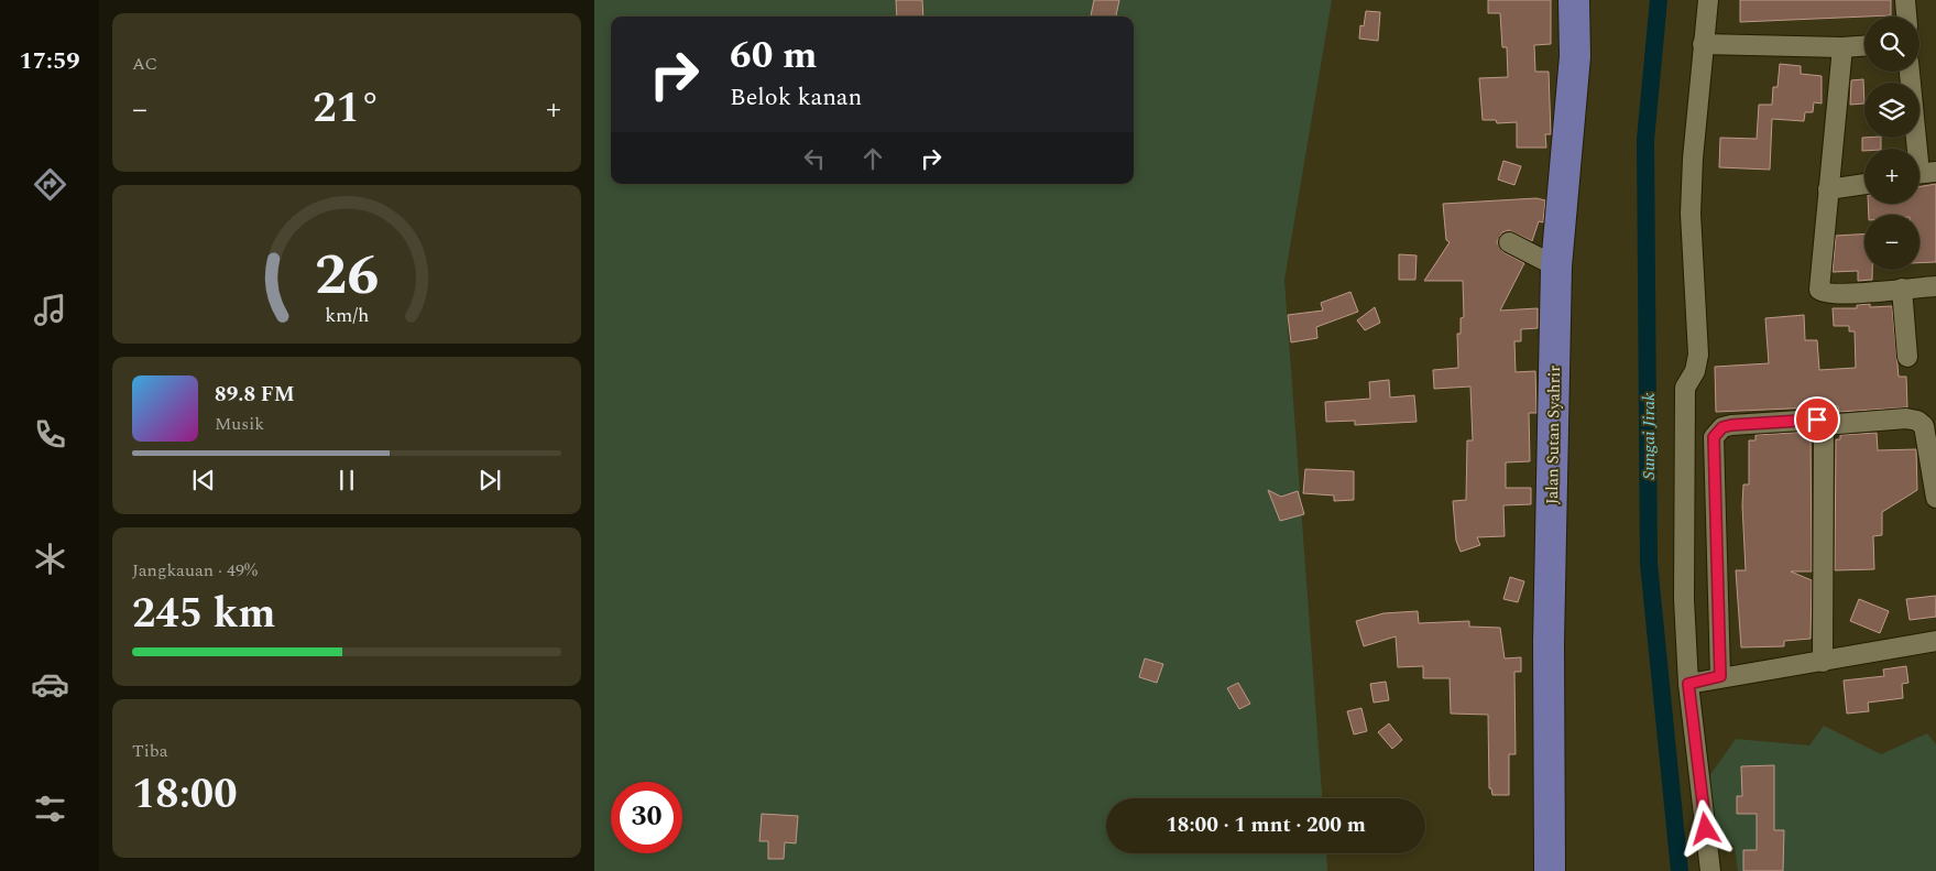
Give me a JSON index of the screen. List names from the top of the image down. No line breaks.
{"streets":{"main road":["Jalan Sutan Syahrir"]},"water":["Sungai Jirak"],"page":{"tabs":"17:59","tile":["AC",["Jangkauan · 49%","245 km"],["Tiba","18:00"]],"map_buttons":["+","−"],"turn":["60 m","Belok kanan"],"heat":["−","21°","+"],"song":["89.8 FM","Musik"],"limit":"30","trip":"18:00 · 1 mnt · 200 m","gauge":["26","km/h"]}}
